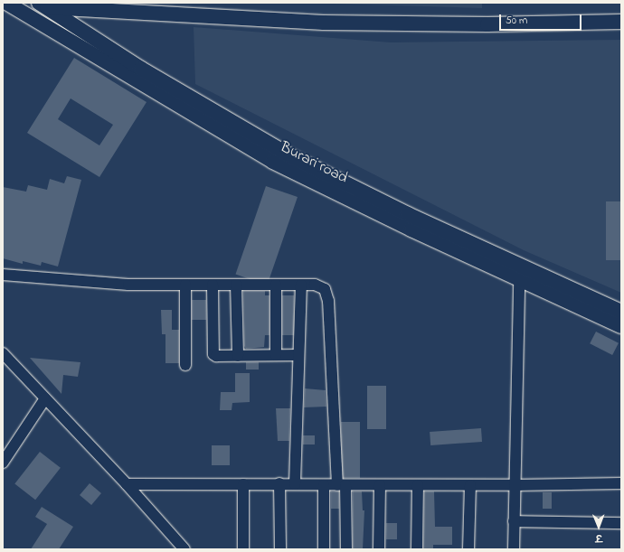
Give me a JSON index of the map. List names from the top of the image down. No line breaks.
{"streets":{"main road":["Burari road"]},"scale_bar":"50 m","north":"bottom"}
